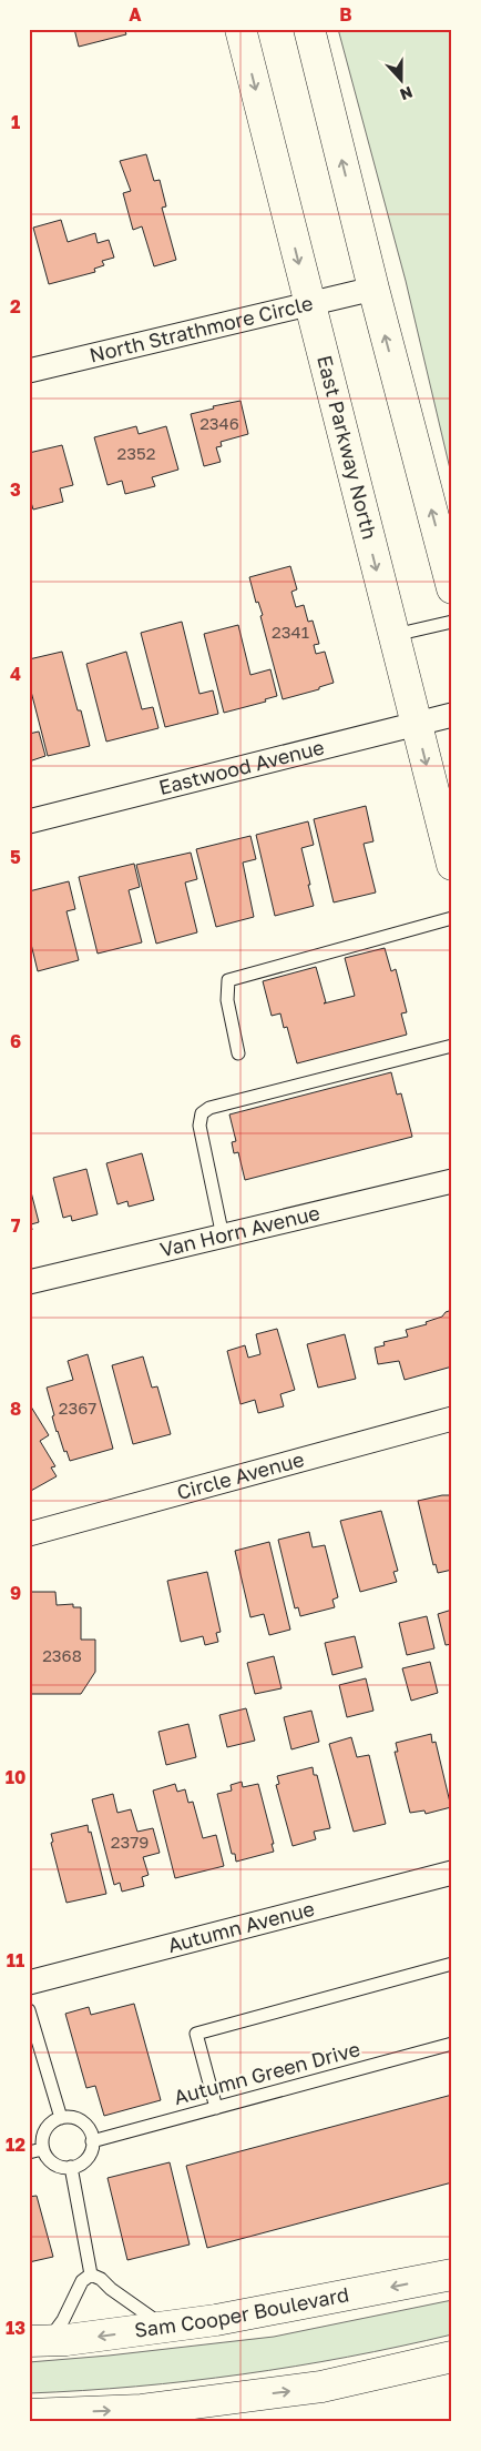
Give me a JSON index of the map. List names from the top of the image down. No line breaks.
{"streets":{"main road":["East Parkway North","Sam Cooper Boulevard"],"street":["North Strathmore Circle","Eastwood Avenue","Van Horn Avenue","Circle Avenue","Autumn Avenue"],"lane":["Autumn Green Drive"]},"crossings":[["North Strathmore Circle","East Parkway North"],["East Parkway North","Eastwood Avenue"]],"house_numbers":["2346","2352","2341","2367","2368","2379"],"north":"bottom","grid":{"columns":["A","B"],"rows":["1","2","3","4","5","6","7","8","9","10","11","12","13"]}}
